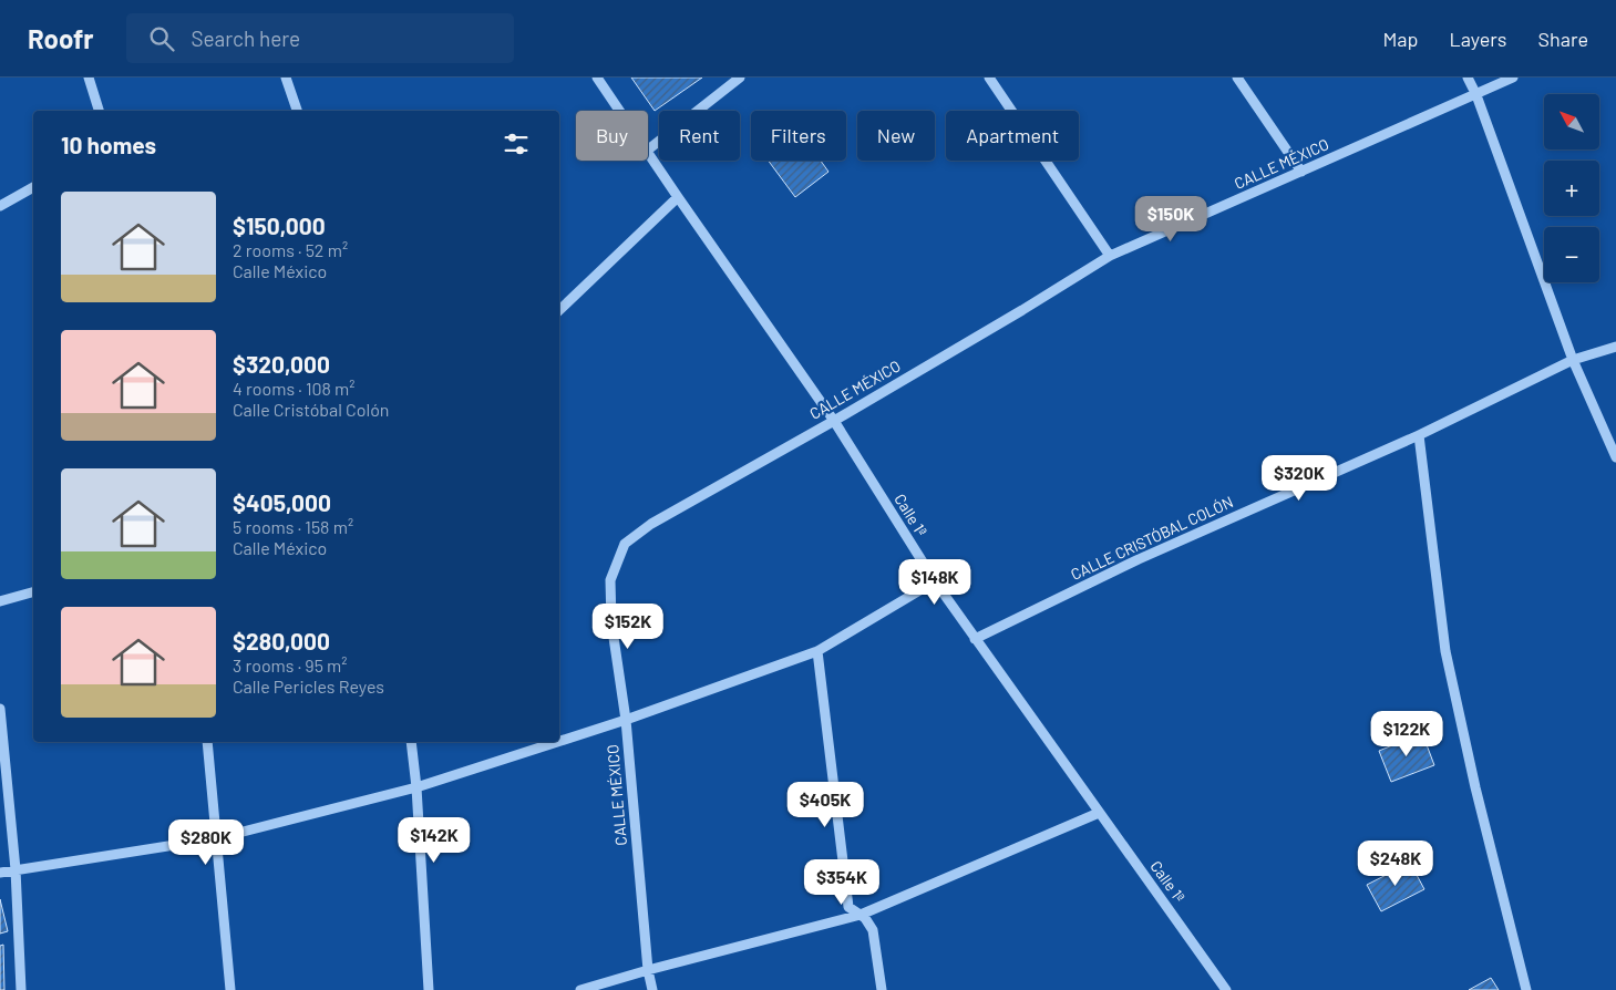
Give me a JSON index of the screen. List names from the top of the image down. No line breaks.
{"streets":{"street":["CALLE MÉXICO","Calle 1ª","CALLE CRISTÓBAL COLÓN"]},"crossings":[["CALLE MÉXICO","Calle 1ª"],["Calle 1ª","CALLE CRISTÓBAL COLÓN"]],"north":"top left","page":{"header":"Roofr","search":"Search here","nav":["Map","Layers","Share"],"map_buttons":["+","−"],"chip":["Buy","Rent","Filters","New","Apartment"],"heading":"10 homes","list":[{"name":"$150,000","note":"2 rooms · 52 m² · Calle México"},{"name":"$320,000","note":"4 rooms · 108 m² · Calle Cristóbal Colón"},{"name":"$405,000","note":"5 rooms · 158 m² · Calle México"},{"name":"$280,000","note":"3 rooms · 95 m² · Calle Pericles Reyes"}],"price":["$150K","$320K","$148K","$152K","$122K","$405K","$142K","$280K","$248K","$354K"]}}
